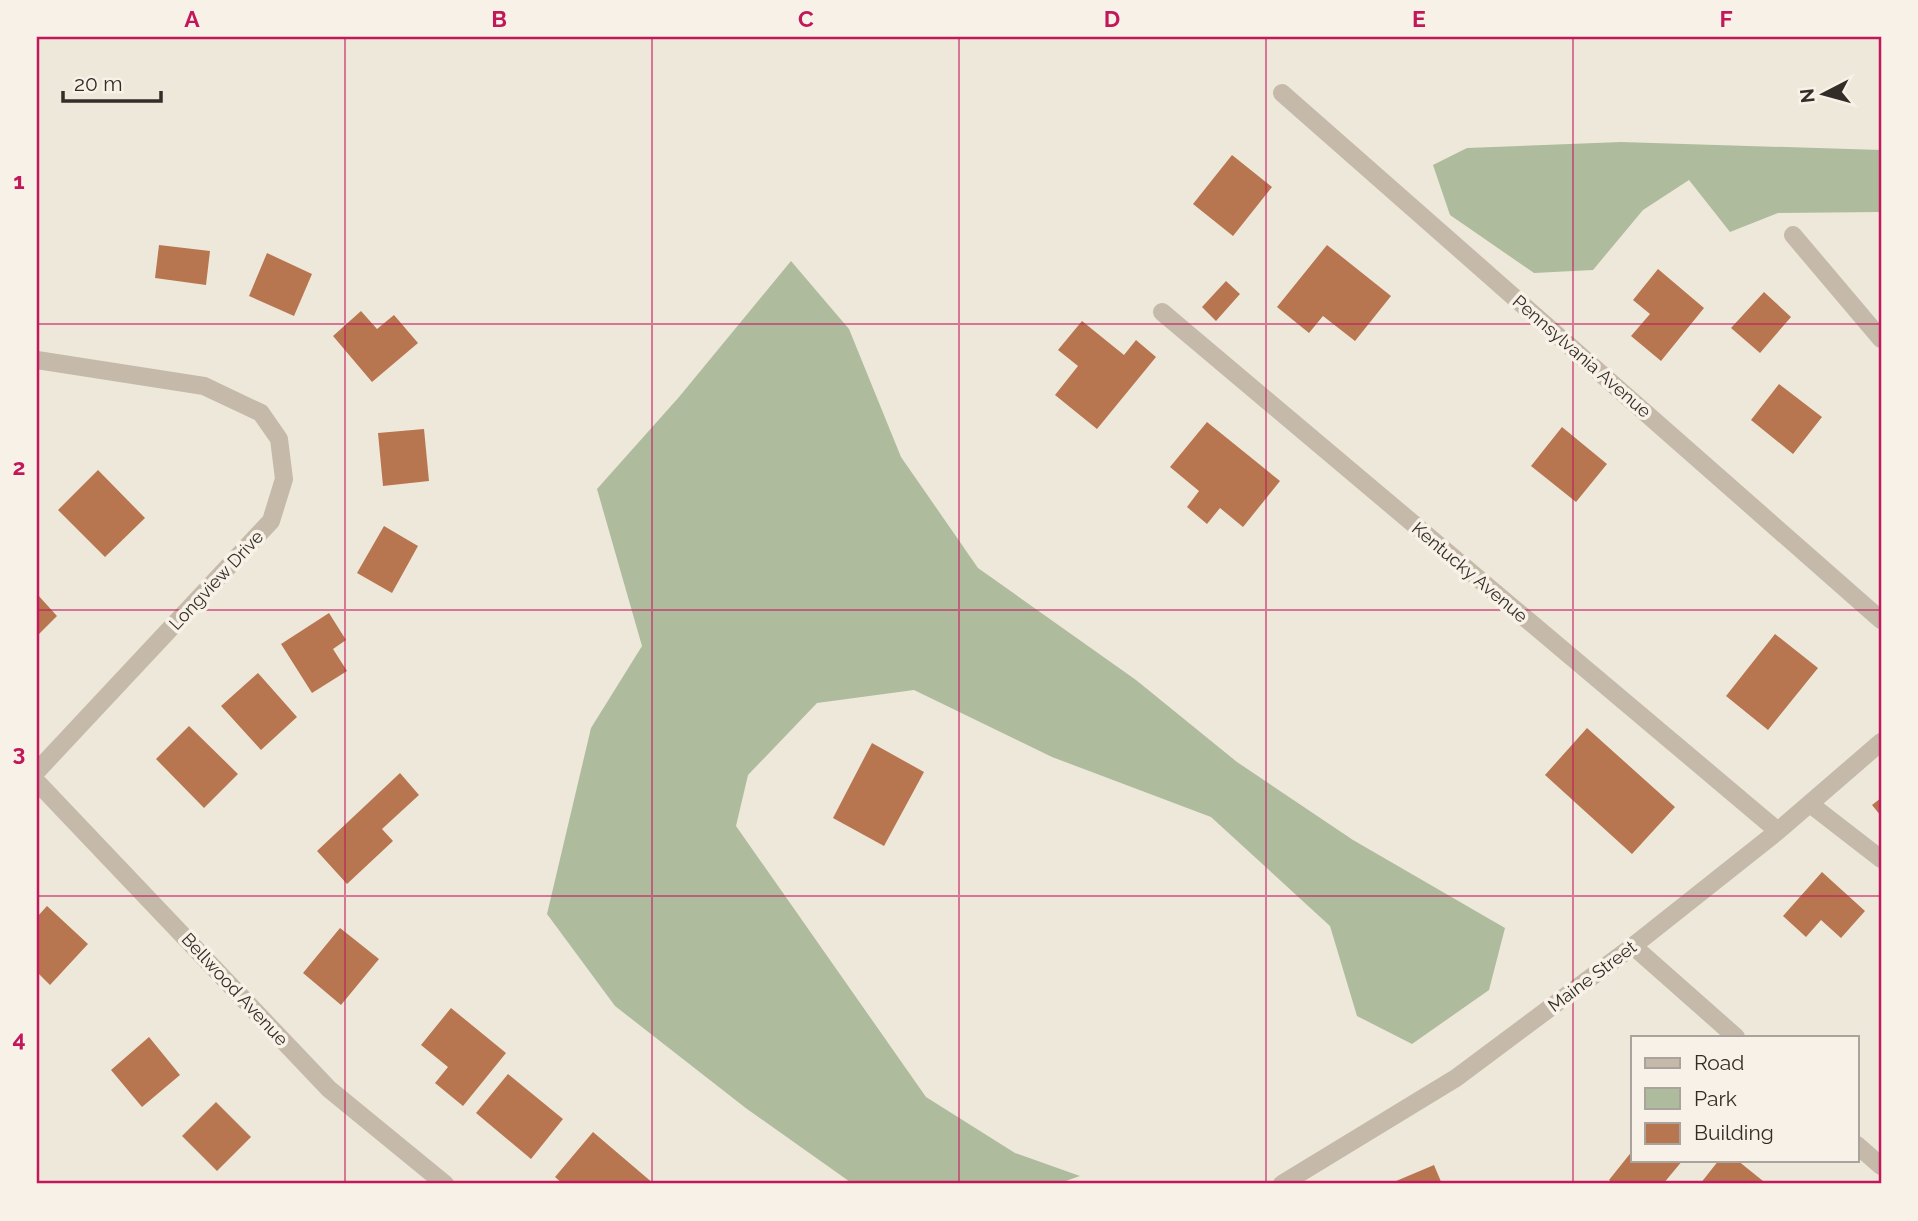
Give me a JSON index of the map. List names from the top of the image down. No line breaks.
{"streets":{"street":["Pennsylvania Avenue","Kentucky Avenue","Longview Drive","Maine Street","Bellwood Avenue"]},"crossings":[["Kentucky Avenue","Maine Street"]],"legend":["Road","Park","Building"],"scale_bar":"20 m","north":"left","grid":{"columns":["A","B","C","D","E","F"],"rows":["1","2","3","4"]}}
